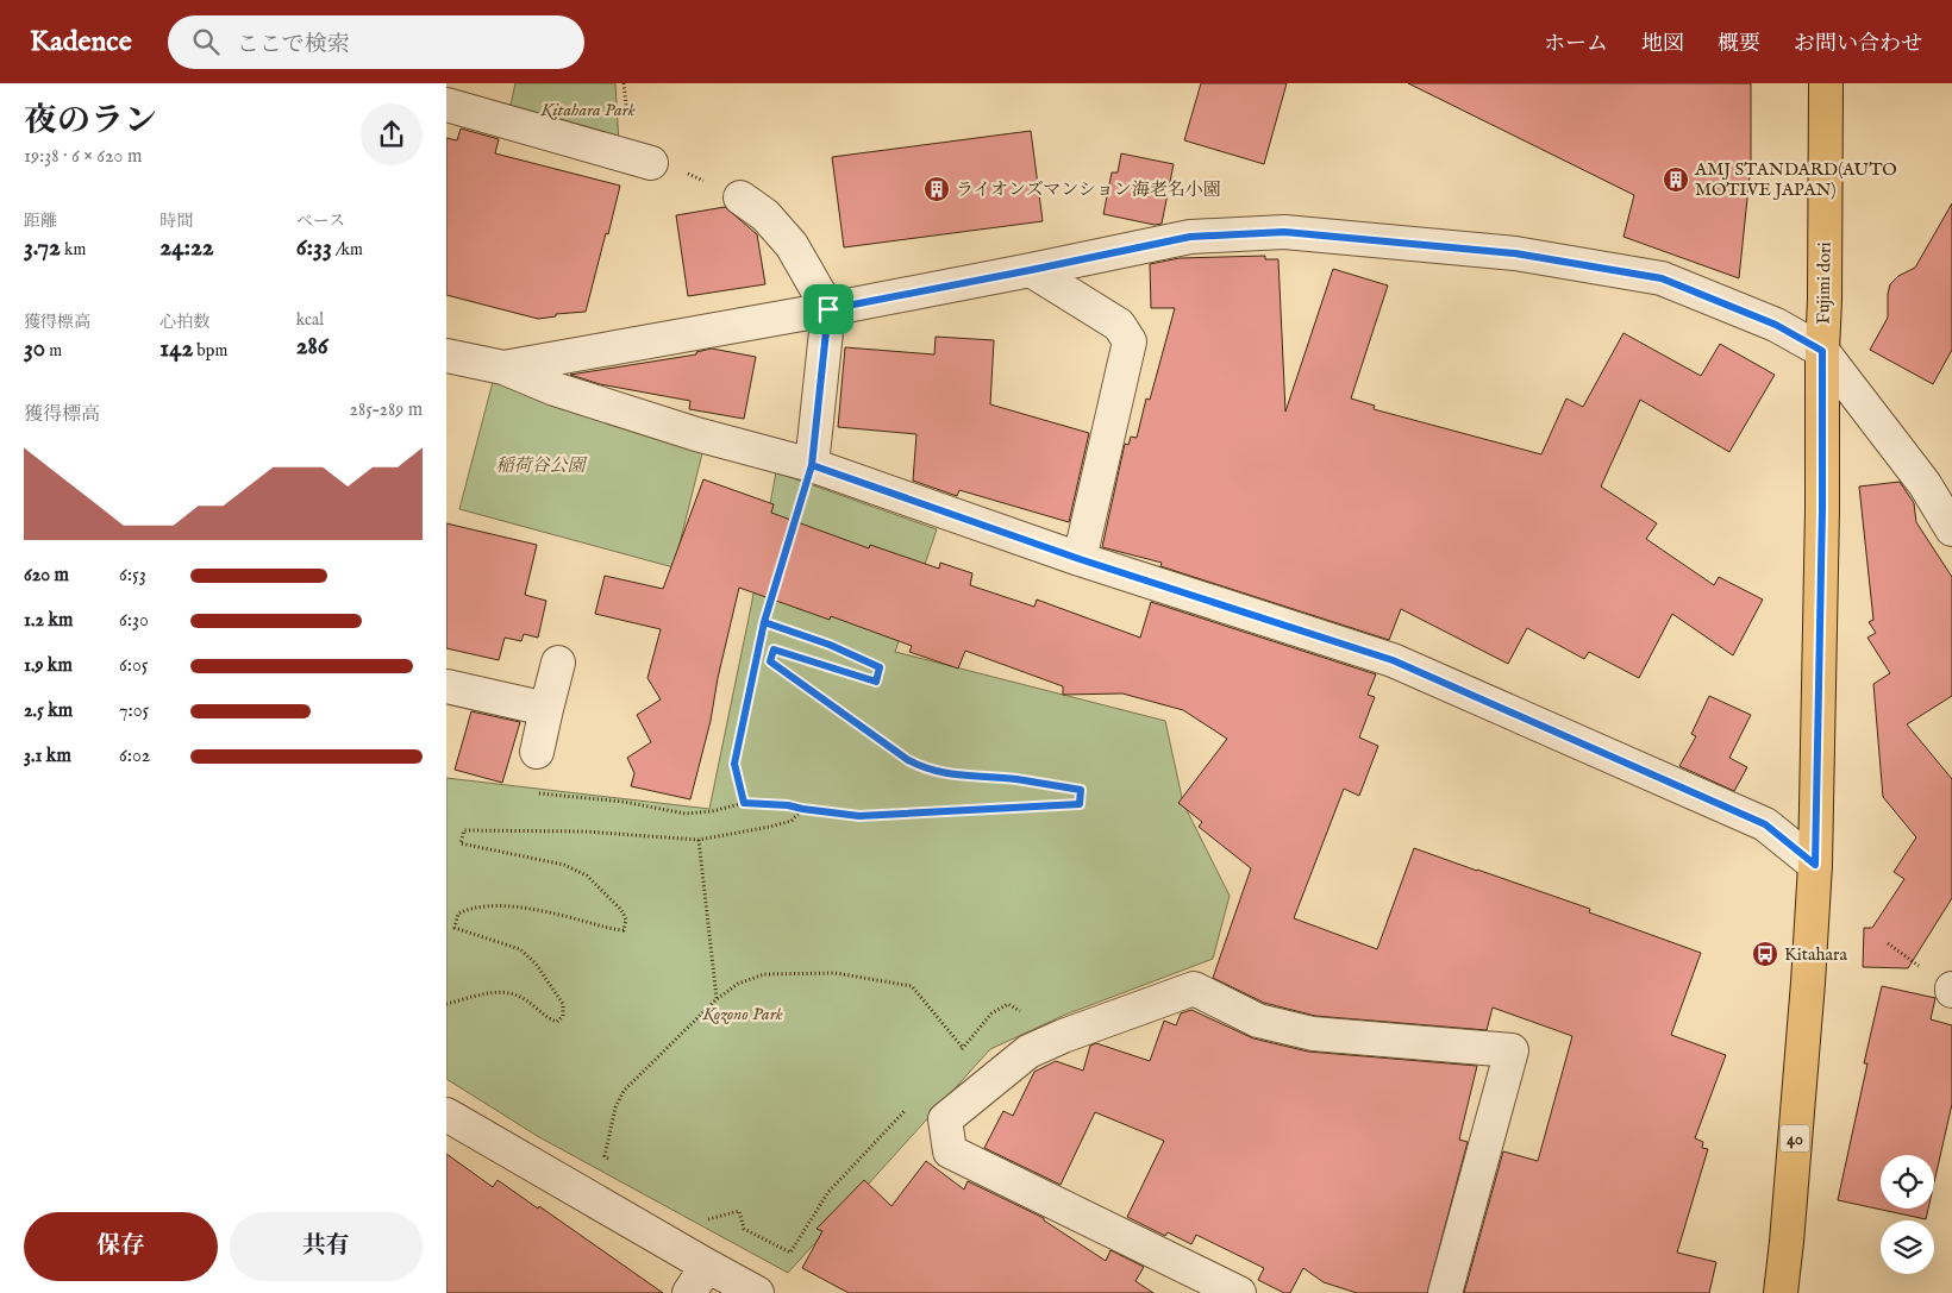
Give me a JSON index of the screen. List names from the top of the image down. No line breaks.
{"streets":{"main road":["Fujimi dori","40"]},"parks":["Kitahara Park","稲荷谷公園","Kozono Park"],"places":{"building":["AMJ STANDARD(AUTO MOTIVE JAPAN)","ライオンズマンション海老名小園"],"bus stop":["Kitahara"]},"page":{"header":"Kadence","search":"ここで検索","nav":["ホーム","地図","概要","お問い合わせ"],"heading":["夜のラン","19:38 · 6 × 620 m"],"stats":[["距離","3.72 km"],["時間","24:22"],["ペース","6:33 /km"],["獲得標高","30 m"],["心拍数","142 bpm"],["kcal","286"]],"chart":["獲得標高","285–289 m"],"list":[{"name":"620 m","note":"6:53"},{"name":"1.2 km","note":"6:30"},{"name":"1.9 km","note":"6:05"},{"name":"2.5 km","note":"7:05"},{"name":"3.1 km","note":"6:02"}],"buttons":["保存","共有"]}}
